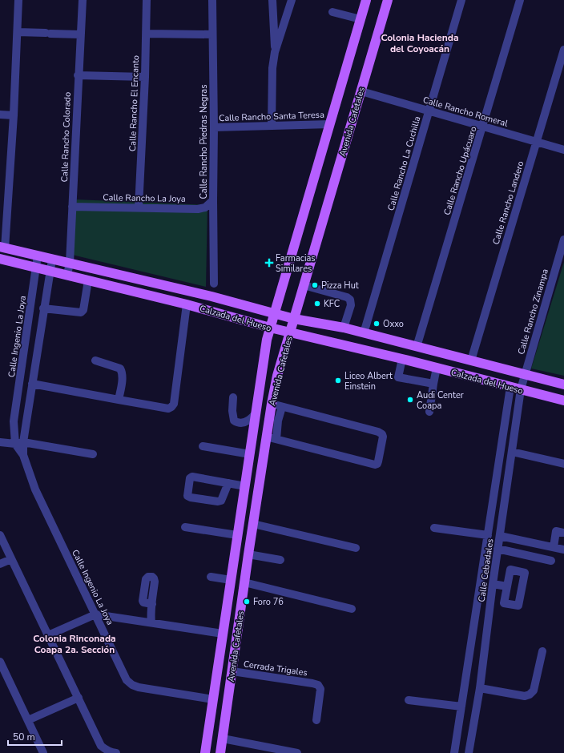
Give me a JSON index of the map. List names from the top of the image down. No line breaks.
{"streets":{"main road":["Avenida Cafetales","Calzada del Hueso"],"street":["Calle Rancho El Encanto","Calle Rancho Romeral","Calle Rancho Santa Teresa","Calle Rancho Colorado","Calle Rancho Piedras Negras","Calle Rancho La Cuchilla","Calle Rancho Upácuaro","Calle Rancho La Joya","Calle Rancho Landero","Calle Rancho Zinampa","Calle Ingenio La Joya","Calle Cebadales","Cerrada Trigales"]},"crossings":[["Calle Rancho El Encanto","Calle Rancho La Joya"],["Calle Rancho Romeral","Avenida Cafetales"],["Calle Rancho Romeral","Calle Rancho La Cuchilla"],["Calle Rancho Romeral","Calle Rancho Upácuaro"],["Calle Rancho Romeral","Calle Rancho Landero"],["Calle Rancho Santa Teresa","Avenida Cafetales"],["Calle Rancho Santa Teresa","Calle Rancho Piedras Negras"],["Avenida Cafetales","Calzada del Hueso"],["Avenida Cafetales","Calle Ingenio La Joya"],["Avenida Cafetales","Cerrada Trigales"],["Calle Rancho Colorado","Calle Rancho La Joya"],["Calle Rancho Colorado","Calzada del Hueso"],["Calle Rancho Piedras Negras","Calle Rancho La Joya"],["Calle Rancho La Cuchilla","Calzada del Hueso"],["Calle Rancho Upácuaro","Calzada del Hueso"],["Calle Rancho Landero","Calzada del Hueso"],["Calle Rancho Zinampa","Calzada del Hueso"],["Calle Rancho Zinampa","Calle Cebadales"],["Calzada del Hueso","Calle Ingenio La Joya"],["Calzada del Hueso","Calle Cebadales"]],"districts":["Colonia Hacienda del Coyoacán","Colonia Rinconada Coapa 2a. Sección"],"places":{"health":["Farmacias Similares"],"other":["Pizza Hut","KFC","Oxxo","Liceo Albert Einstein","Audi Center Coapa","Foro 76"]},"scale_bar":"50 m"}
